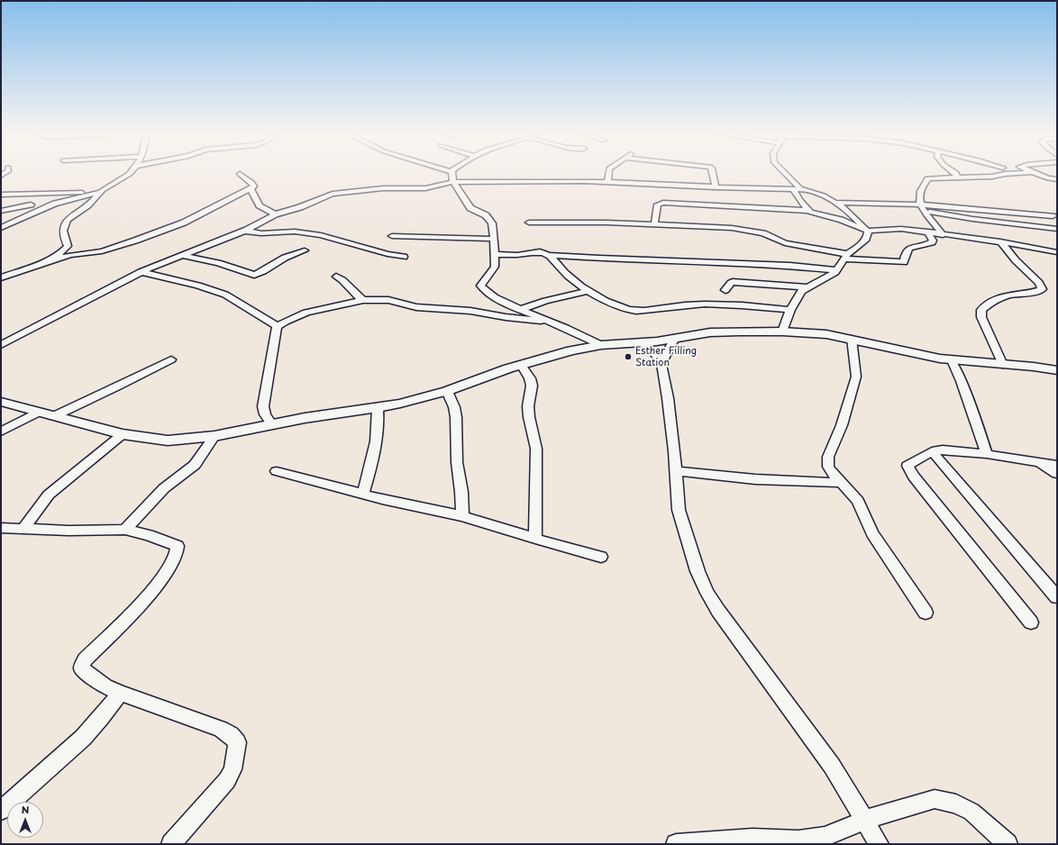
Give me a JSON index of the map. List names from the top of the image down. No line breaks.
{"places":["Esther Filling Station"],"north":"top"}
